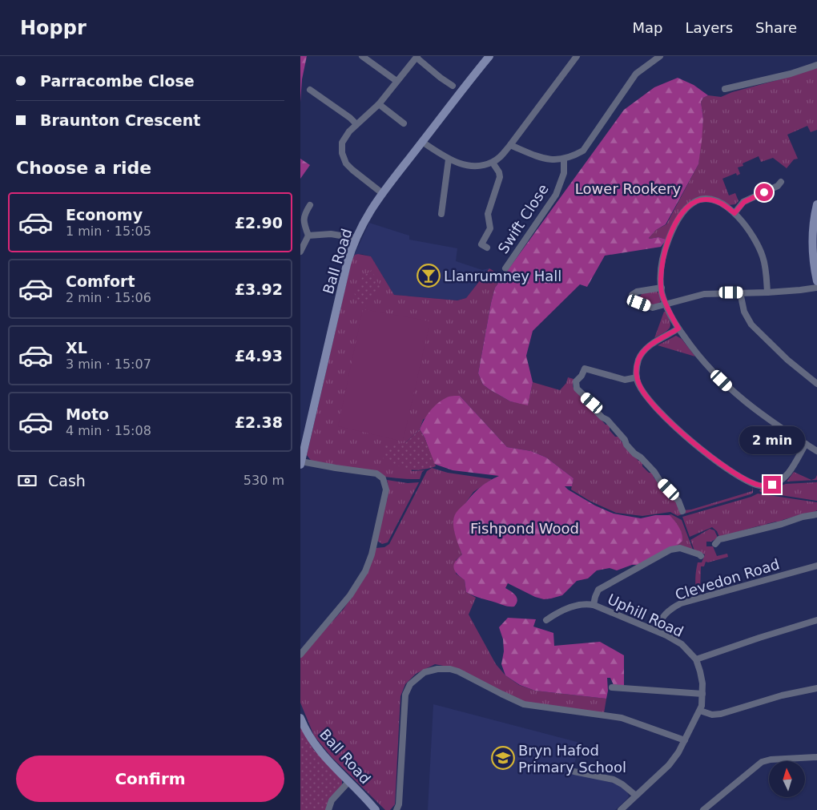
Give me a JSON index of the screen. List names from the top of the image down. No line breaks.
{"streets":{"street":["Swift Close","Ball Road","Clevedon Road","Uphill Road"]},"crossings":[["Clevedon Road","Uphill Road"]],"parks":["Lower Rookery","Fishpond Wood"],"places":{"bar":["Llanrumney Hall"],"school or university":["Bryn Hafod Primary School"]},"north":"top","page":{"header":"Hoppr","nav":["Map","Layers","Share"],"banner":["Parracombe Close","Braunton Crescent"],"heading":"Choose a ride","list":[{"name":"Economy","note":"1 min · 15:05","value":"£2.90"},{"name":"Comfort","note":"2 min · 15:06","value":"£3.92"},{"name":"XL","note":"3 min · 15:07","value":"£4.93"},{"name":"Moto","note":"4 min · 15:08","value":"£2.38"}],"bubble":"2 min","pay":["Cash","530 m"],"buttons":"Confirm"}}
